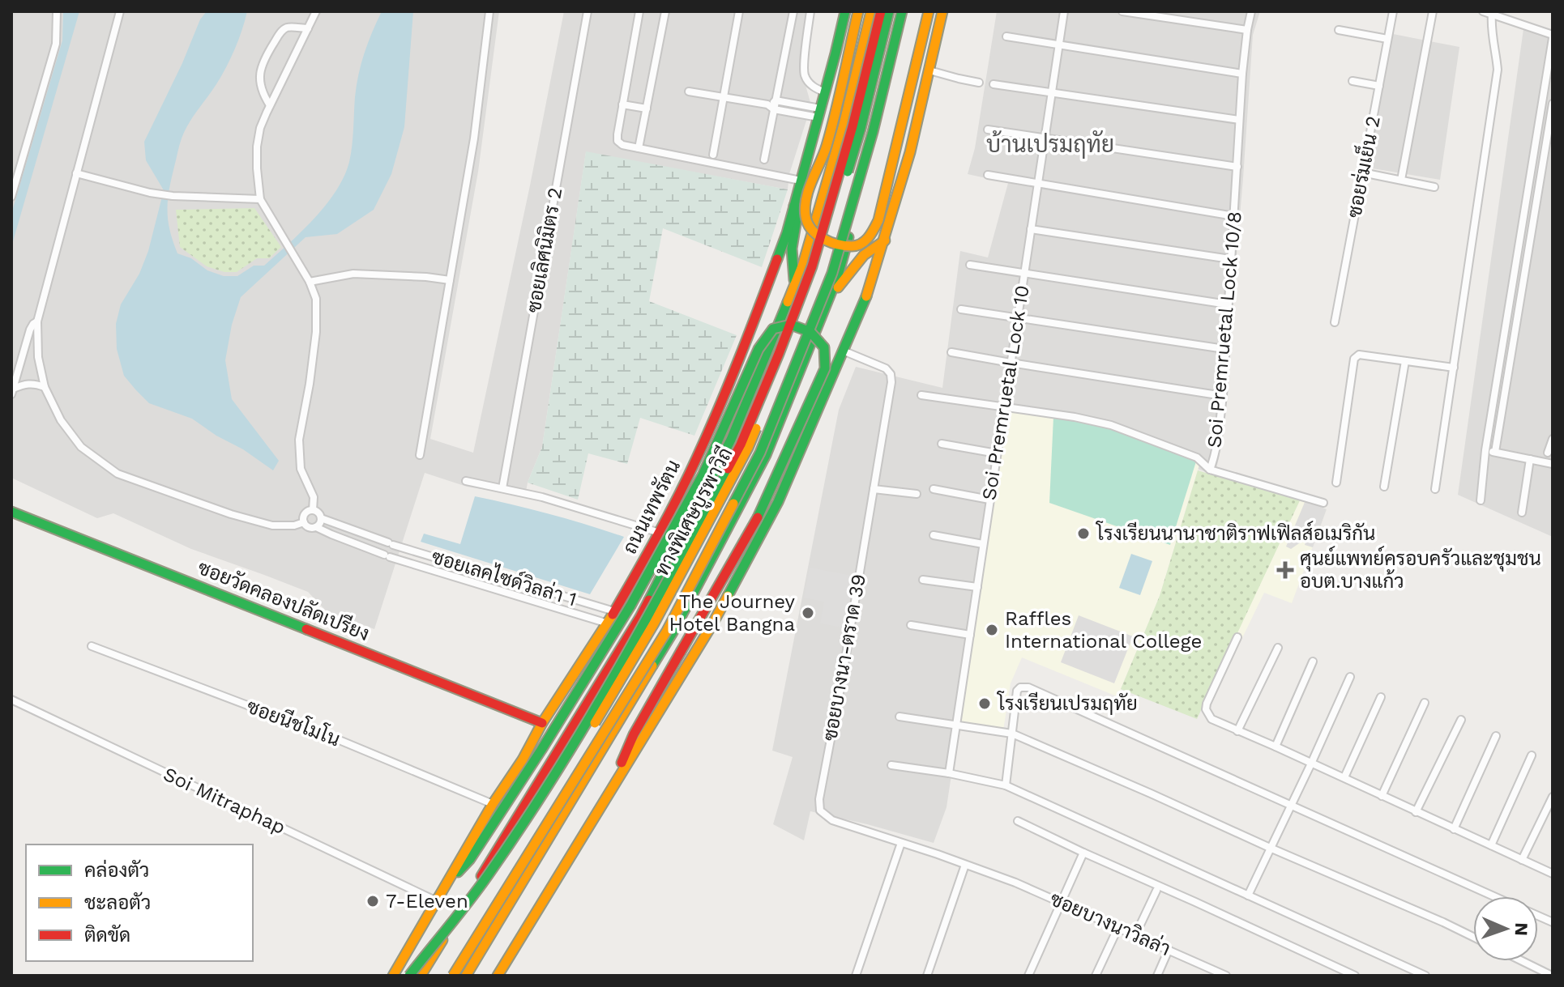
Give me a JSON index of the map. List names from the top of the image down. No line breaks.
{"streets":{"main road":["ถนนเทพรัตน","ทางพิเศษบูรพาวิถี","ซอยวัดคลองปลัดเปรียง"],"street":["ซอยร่มเย็น 2","ซอยเลิศนิมิตร 2","Soi Premruetal Lock 10/8","Soi Premruetal Lock 10","ซอยเลคไซด์วิลล่า 1","ซอยบางนา-ตราด 39","ซอยนีชโมโน","Soi Mitraphap","ซอยบางนาวิลล่า"]},"crossings":[["Soi Premruetal Lock 10/8","Soi Premruetal Lock 10"],["ถนนเทพรัตน","ทางพิเศษบูรพาวิถี"],["ถนนเทพรัตน","ซอยเลคไซด์วิลล่า 1"],["ถนนเทพรัตน","ซอยวัดคลองปลัดเปรียง"],["ถนนเทพรัตน","ซอยนีชโมโน"],["ถนนเทพรัตน","Soi Mitraphap"],["ซอยบางนา-ตราด 39","ซอยบางนาวิลล่า"]],"districts":["บ้านเปรมฤทัย"],"places":{"other":["โรงเรียนนานาชาติราฟเฟิลส์อเมริกัน","The Journey Hotel Bangna","Raffles International College","โรงเรียนเปรมฤทัย","7-Eleven"],"health":["ศุนย์แพทย์ครอบครัวและชุมชน อบต.บางแก้ว"]},"legend":["คล่องตัว","ชะลอตัว","ติดขัด"],"north":"right"}
